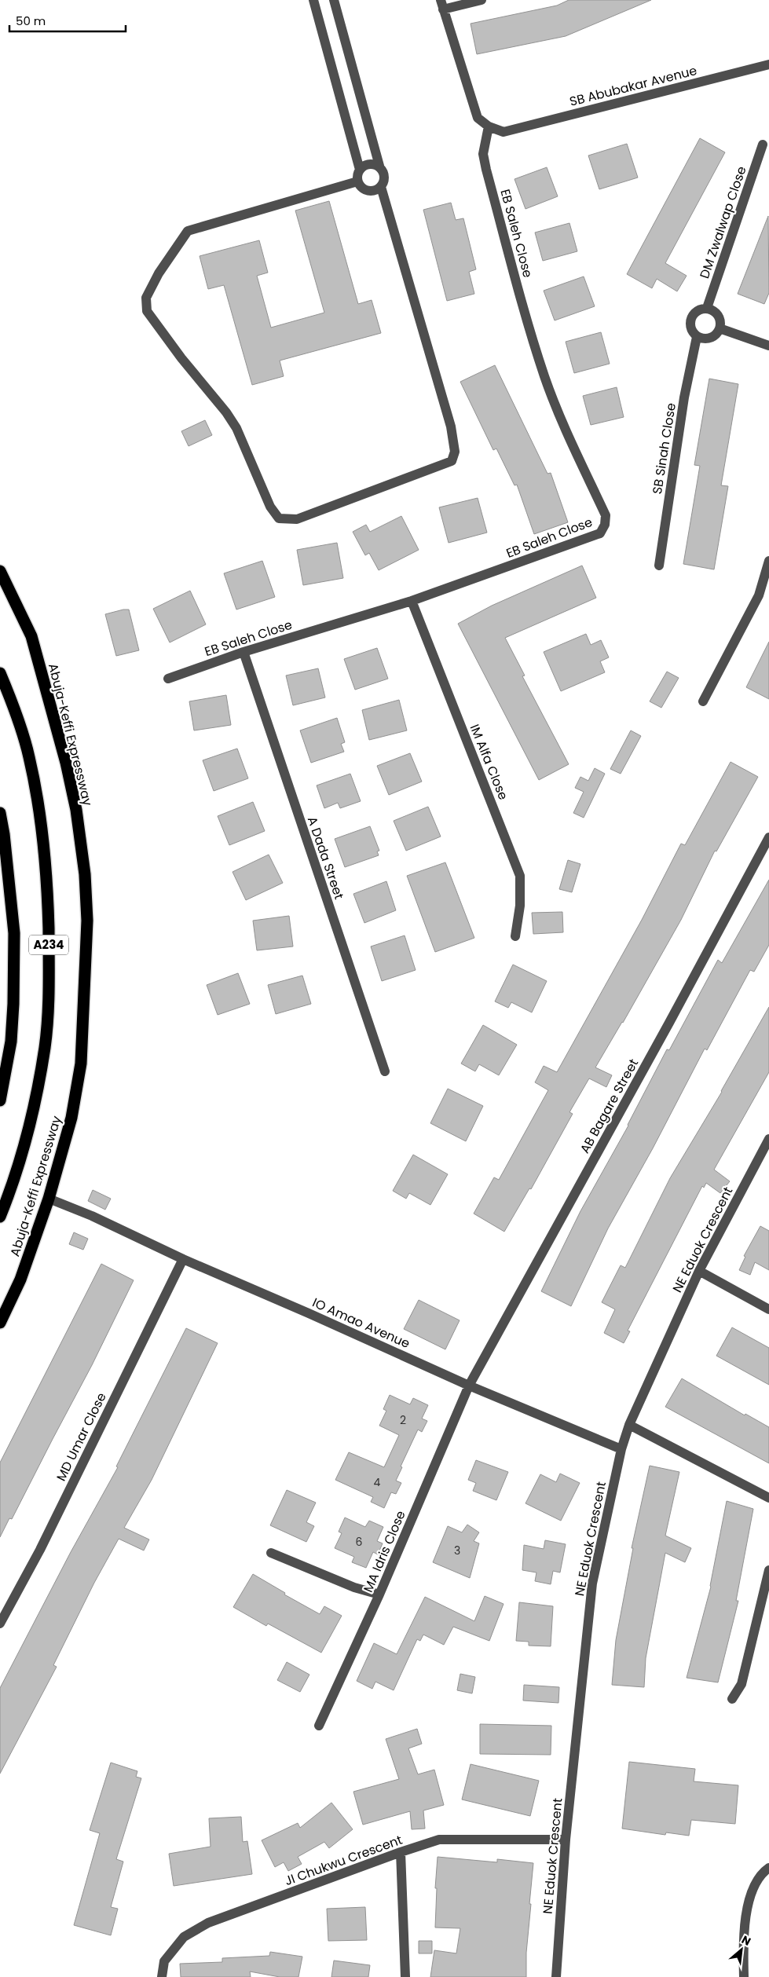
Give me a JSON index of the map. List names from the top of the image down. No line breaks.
{"streets":{"highway":["Abuja-Keffi Expressway","A234"],"street":["SB Abubakar Avenue","DM Zwalwap Close","EB Saleh Close","SB Sinah Close","IM Alfa Close","A Dada Street","AB Bagare Street","NE Eduok Crescent","IO Amao Avenue","MD Umar Close","MA Idris Close","JI Chukwu Crescent"]},"crossings":[["SB Abubakar Avenue","EB Saleh Close"],["DM Zwalwap Close","SB Sinah Close"],["EB Saleh Close","IM Alfa Close"],["EB Saleh Close","A Dada Street"],["Abuja-Keffi Expressway","IO Amao Avenue"],["AB Bagare Street","IO Amao Avenue"],["AB Bagare Street","MA Idris Close"],["NE Eduok Crescent","IO Amao Avenue"],["NE Eduok Crescent","JI Chukwu Crescent"],["IO Amao Avenue","MD Umar Close"],["IO Amao Avenue","MA Idris Close"]],"house_numbers":["2","4","6","3"],"scale_bar":"50 m","north":"top right"}
